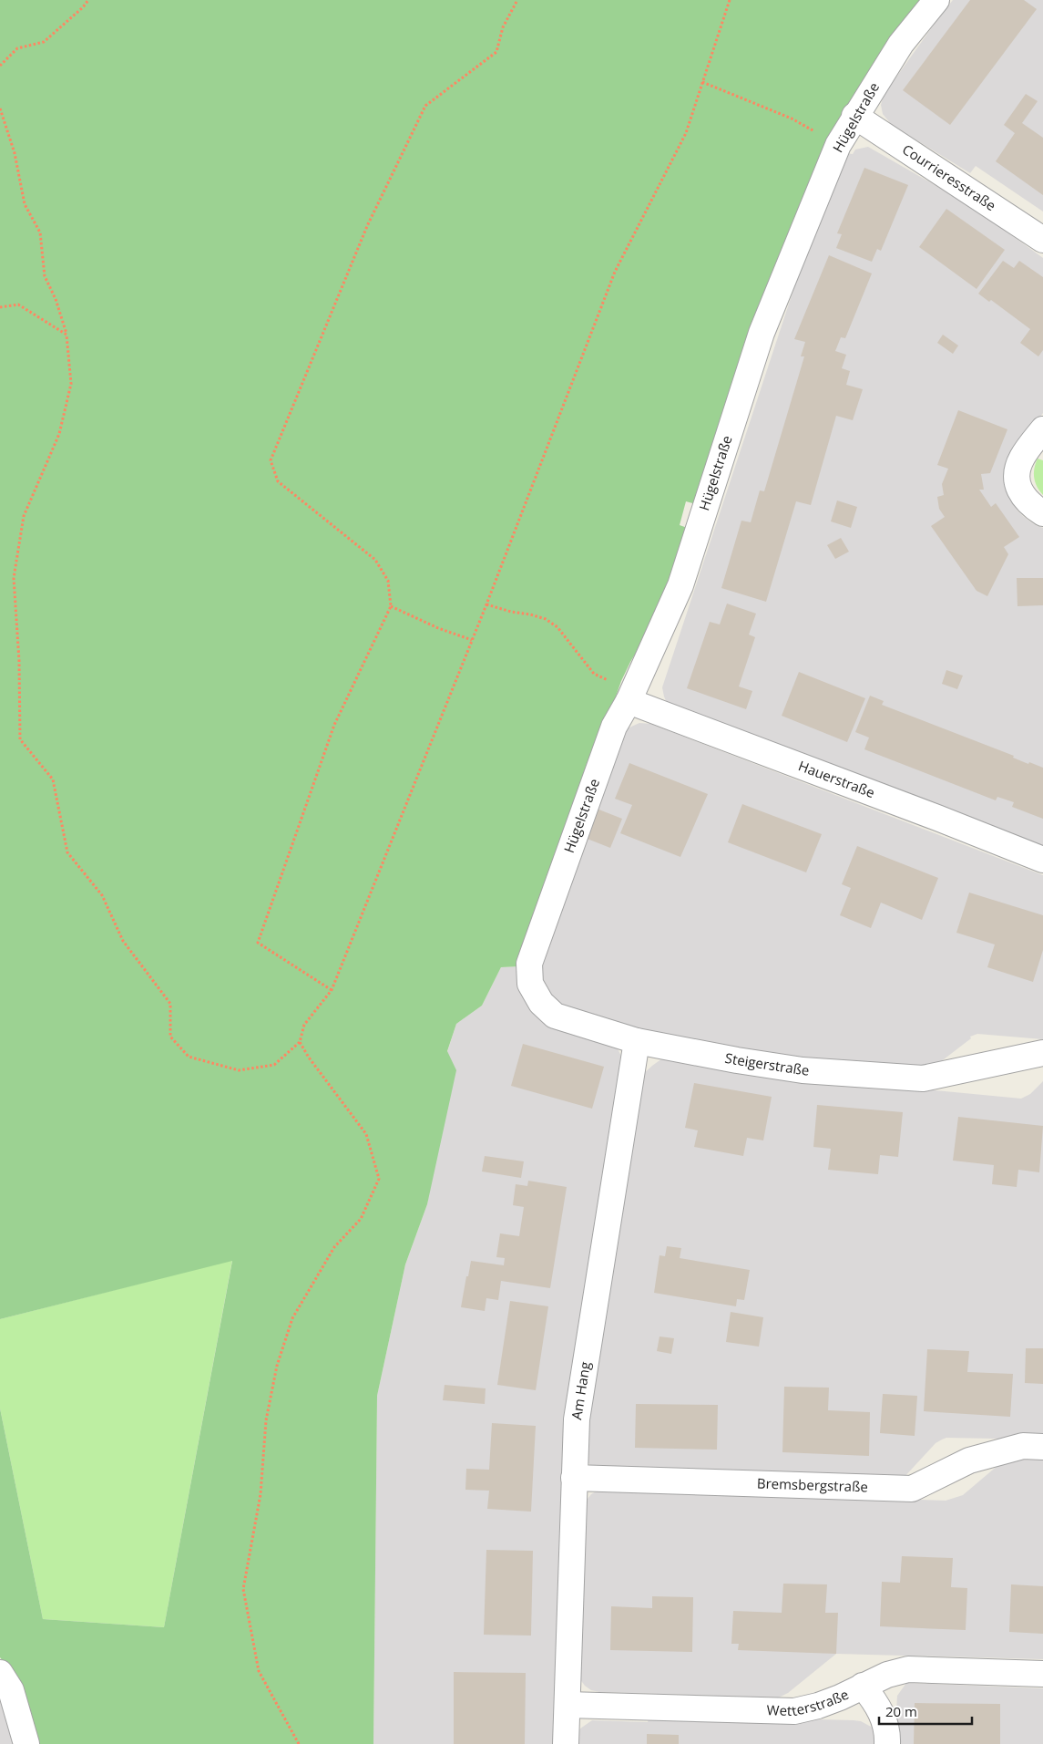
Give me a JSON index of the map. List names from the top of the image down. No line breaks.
{"streets":{"street":["Hügelstraße","Courrieresstraße","Hauerstraße","Steigerstraße","Am Hang","Bremsbergstraße","Wetterstraße"]},"crossings":[["Hügelstraße","Courrieresstraße"],["Hügelstraße","Hauerstraße"],["Hügelstraße","Steigerstraße"],["Steigerstraße","Am Hang"],["Am Hang","Bremsbergstraße"],["Am Hang","Wetterstraße"]],"scale_bar":"20 m"}
